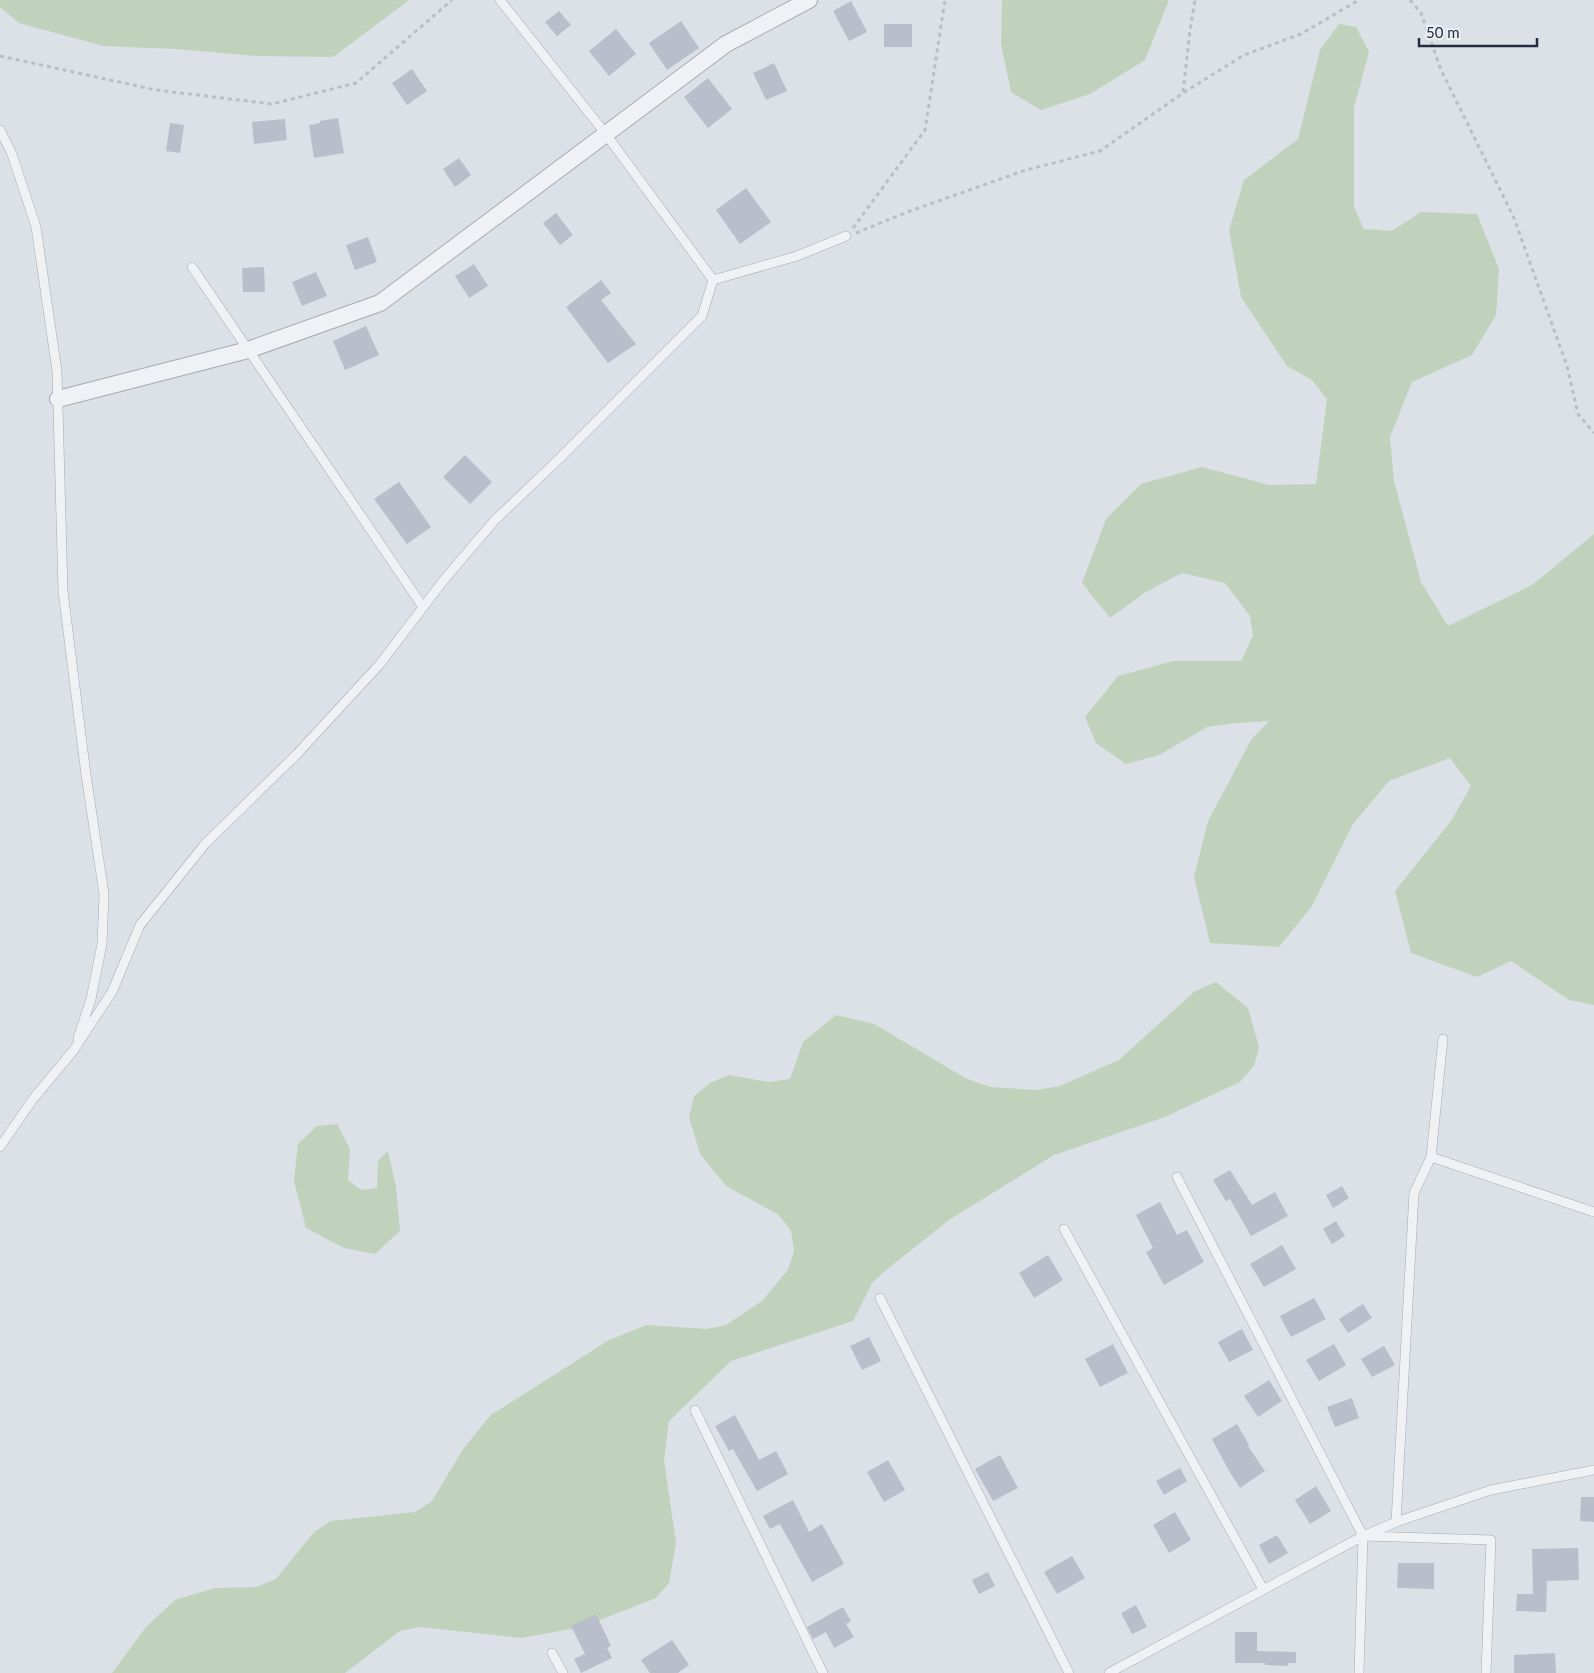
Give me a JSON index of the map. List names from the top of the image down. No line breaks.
{"scale_bar":"50 m"}
